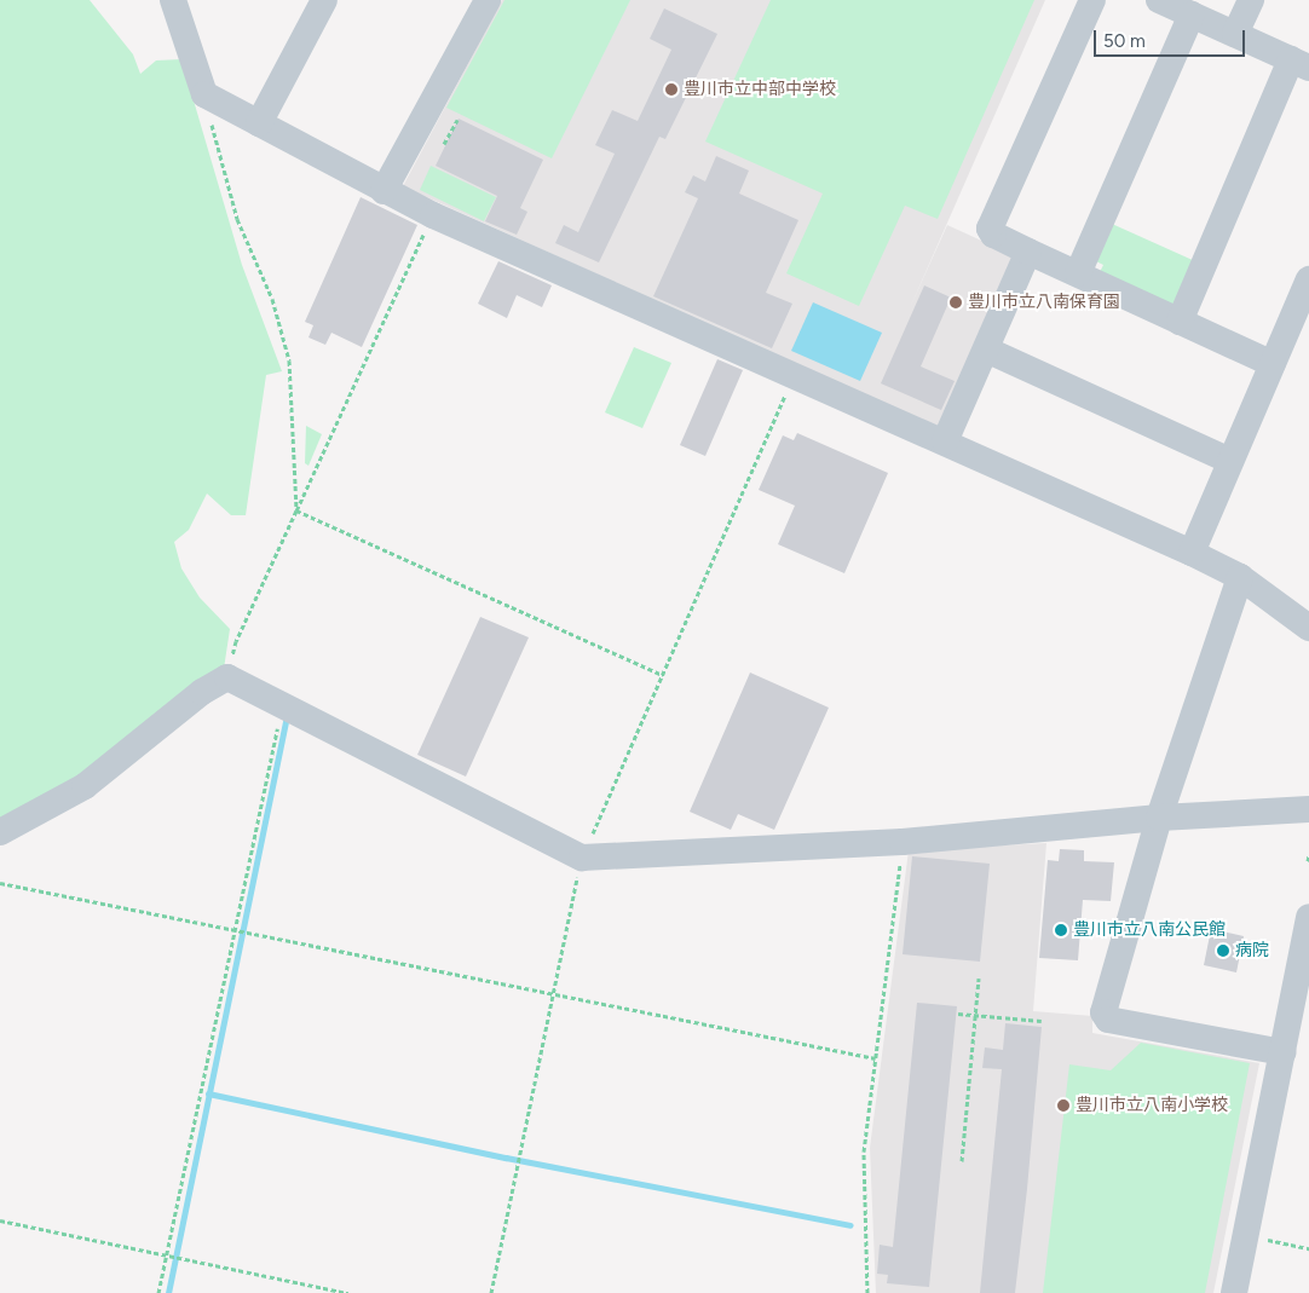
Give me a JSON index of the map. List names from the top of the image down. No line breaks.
{"places":["豊川市立中部中学校","豊川市立八南保育園","豊川市立八南公民館","病院","豊川市立八南小学校"],"scale_bar":"50 m"}
